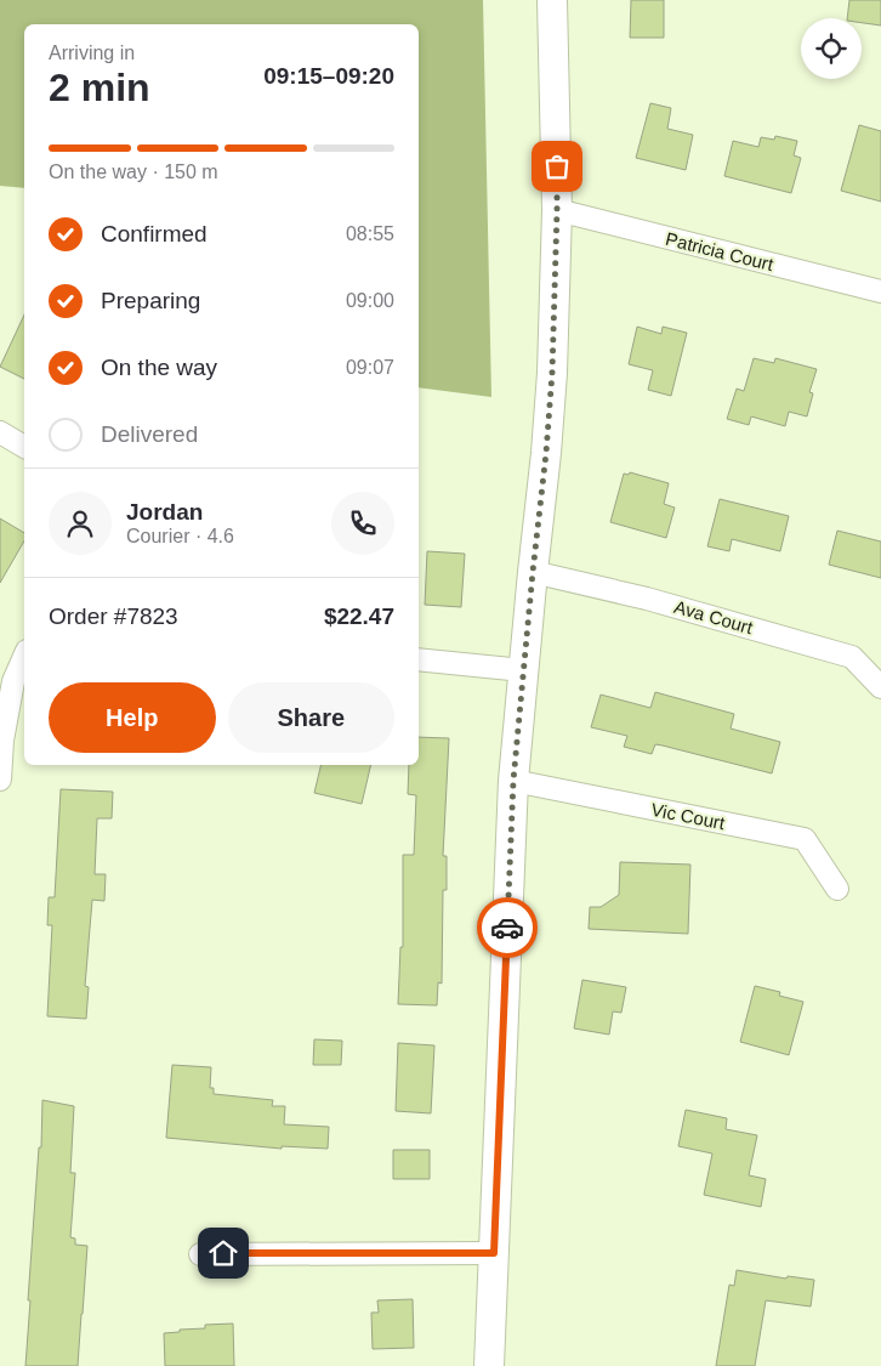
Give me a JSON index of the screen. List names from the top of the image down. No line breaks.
{"streets":{"street":["Patricia Court","Ava Court","Vic Court"]},"page":{"heading":["2 min","Arriving in","09:15–09:20"],"panel":["Jordan","Courier · 4.6","Order #7823","$22.47"],"bar":"On the way · 150 m","list":[["Confirmed","08:55"],["Preparing","09:00"],["On the way","09:07"],"Delivered"],"buttons":["Help","Share"]}}
